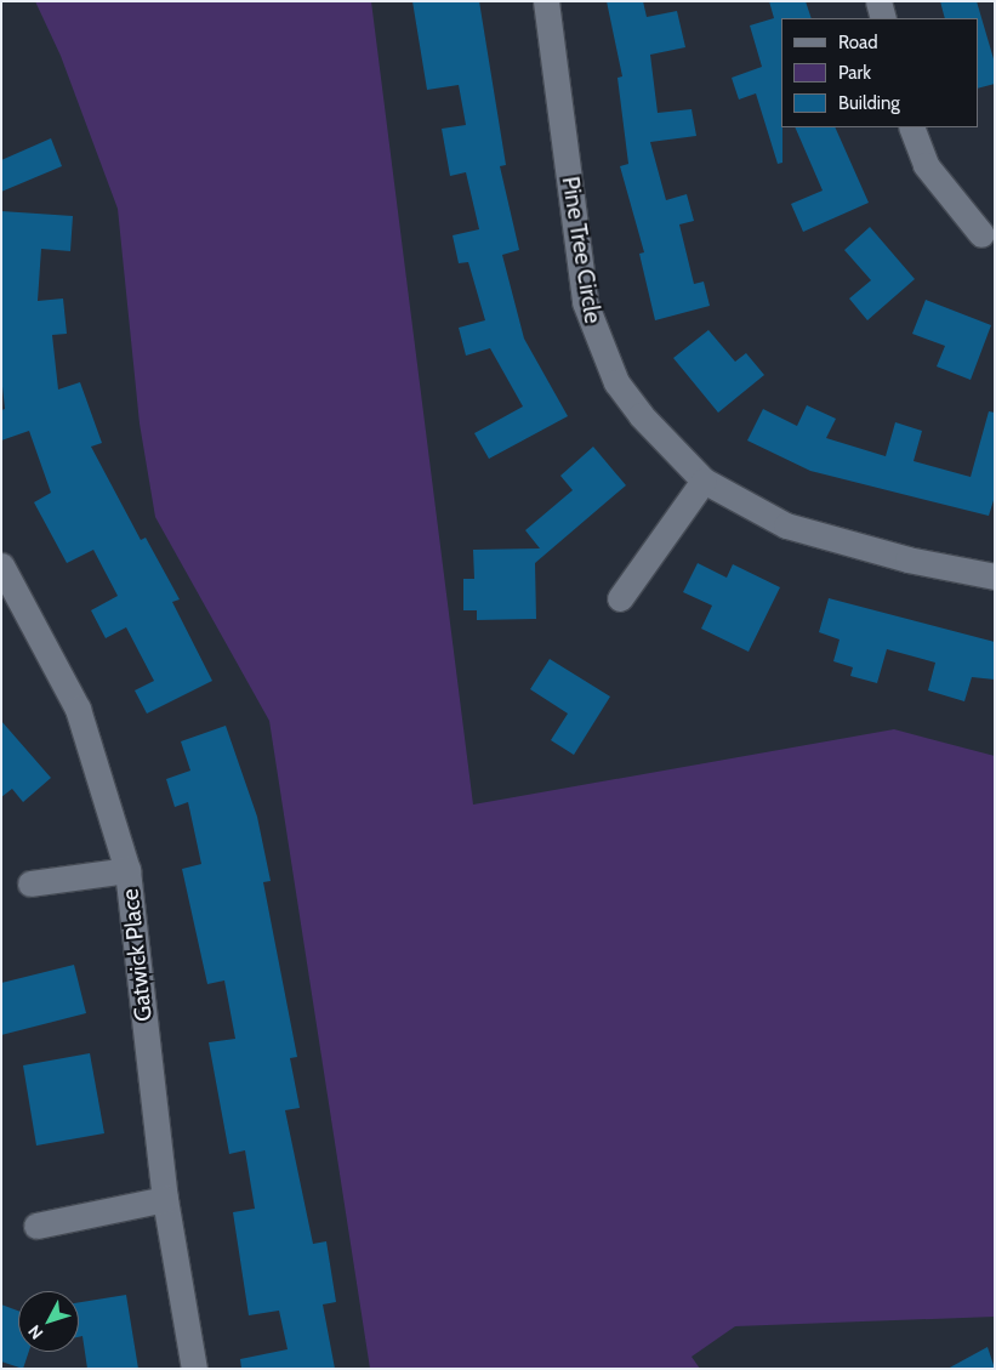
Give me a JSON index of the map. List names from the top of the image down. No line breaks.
{"streets":{"street":["Pine Tree Circle","Gatwick Place"]},"legend":["Road","Park","Building"],"north":"bottom left"}
